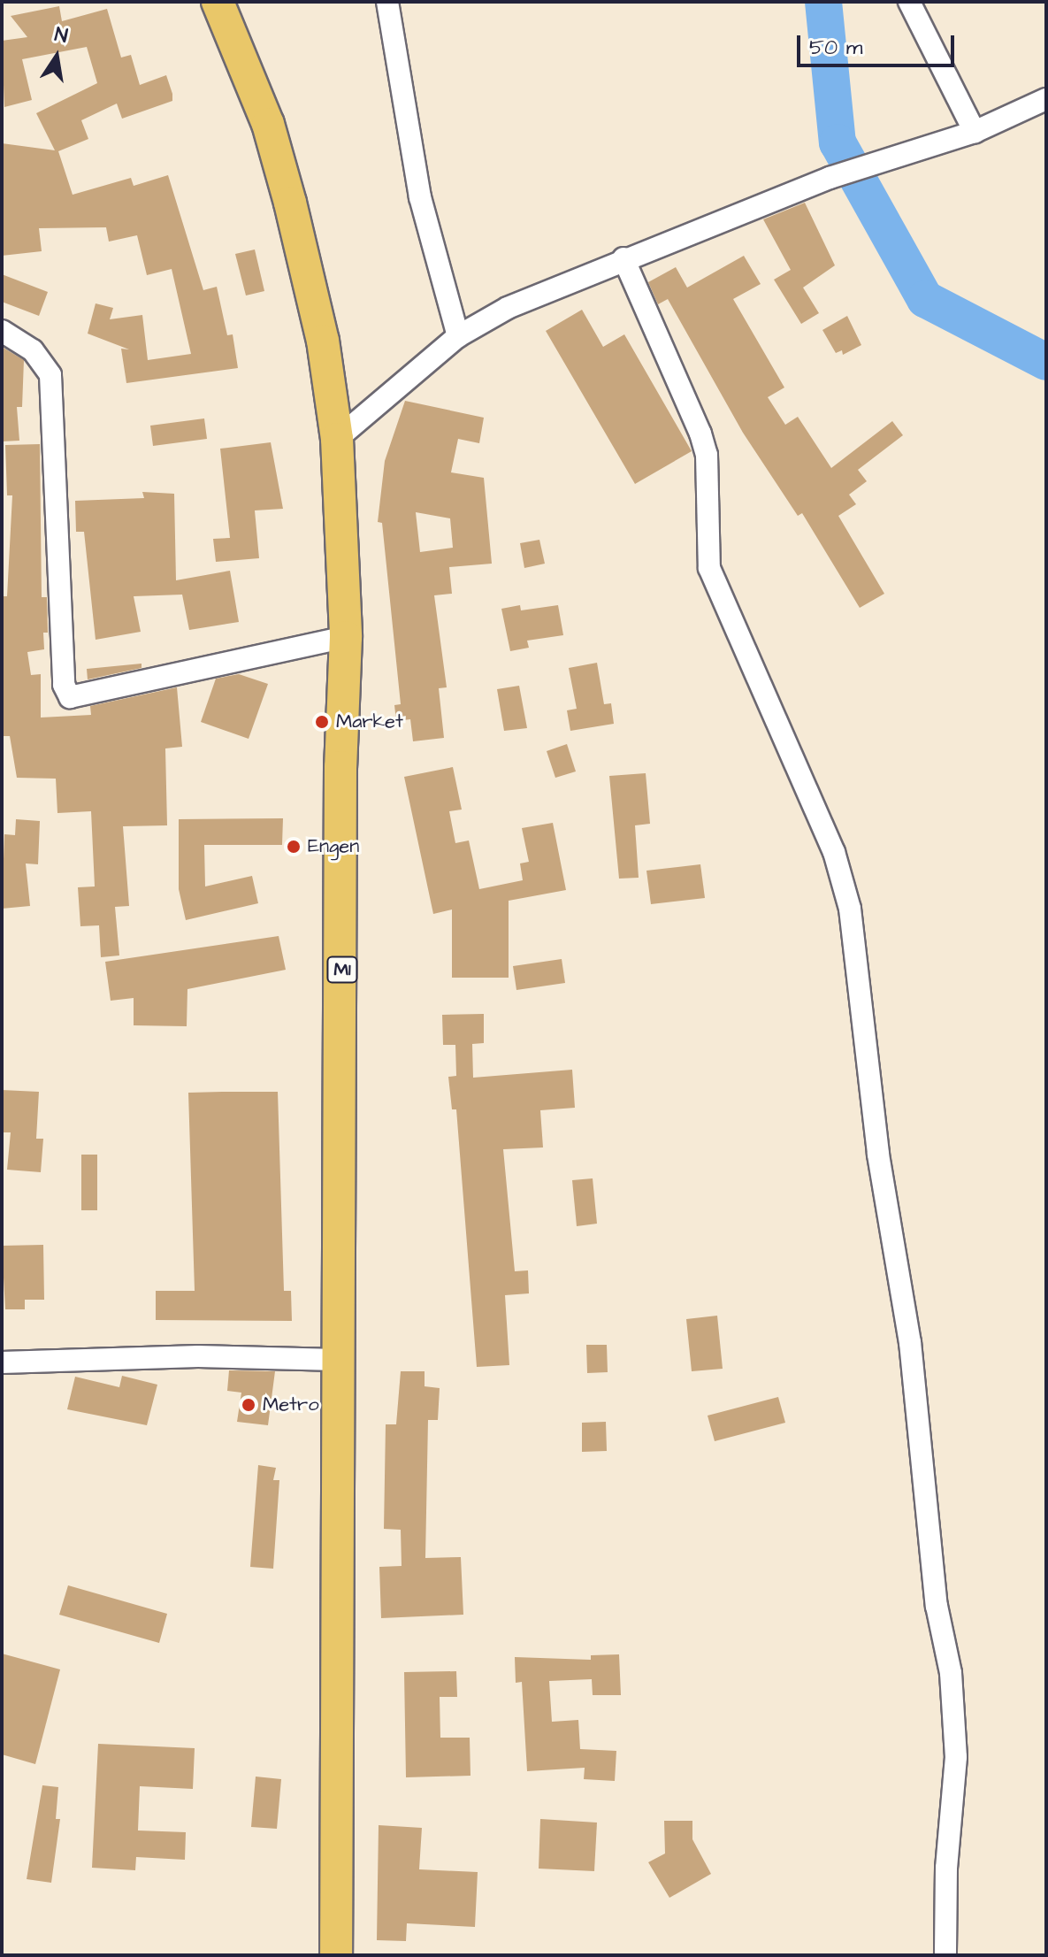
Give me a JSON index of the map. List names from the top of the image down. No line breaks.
{"streets":{"highway":["M1"]},"places":["Market","Engen","Metro"],"scale_bar":"50 m","north":"top"}
